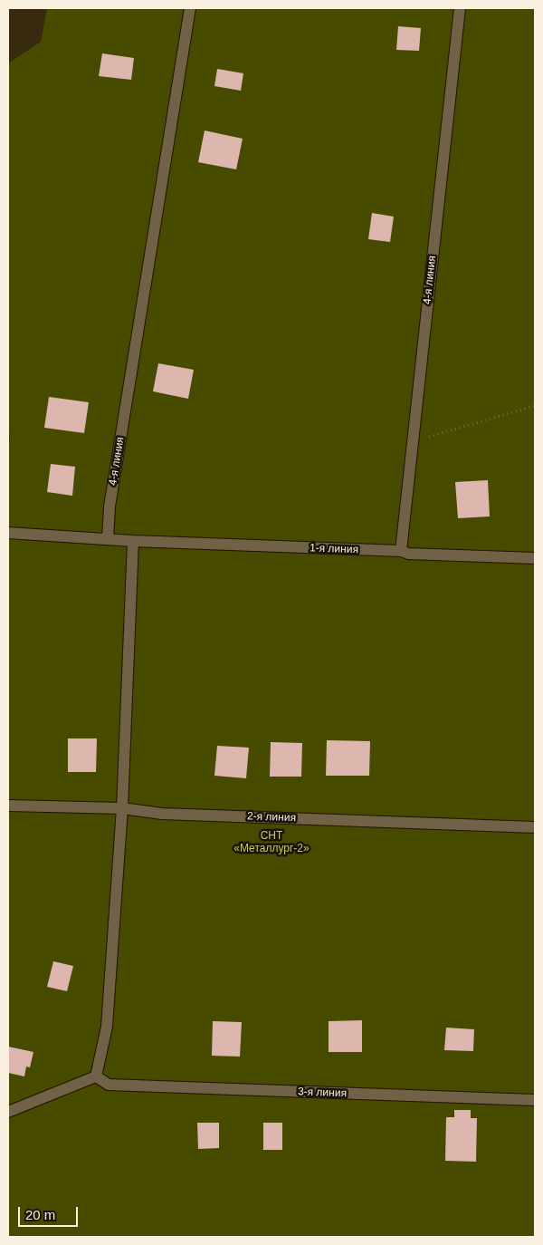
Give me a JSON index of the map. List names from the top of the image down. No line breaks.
{"streets":{"lane":["4-я линия","1-я линия","2-я линия","3-я линия"]},"crossings":[["4-я линия","1-я линия"]],"parks":["СНТ «Металлург-2»"],"scale_bar":"20 m"}
